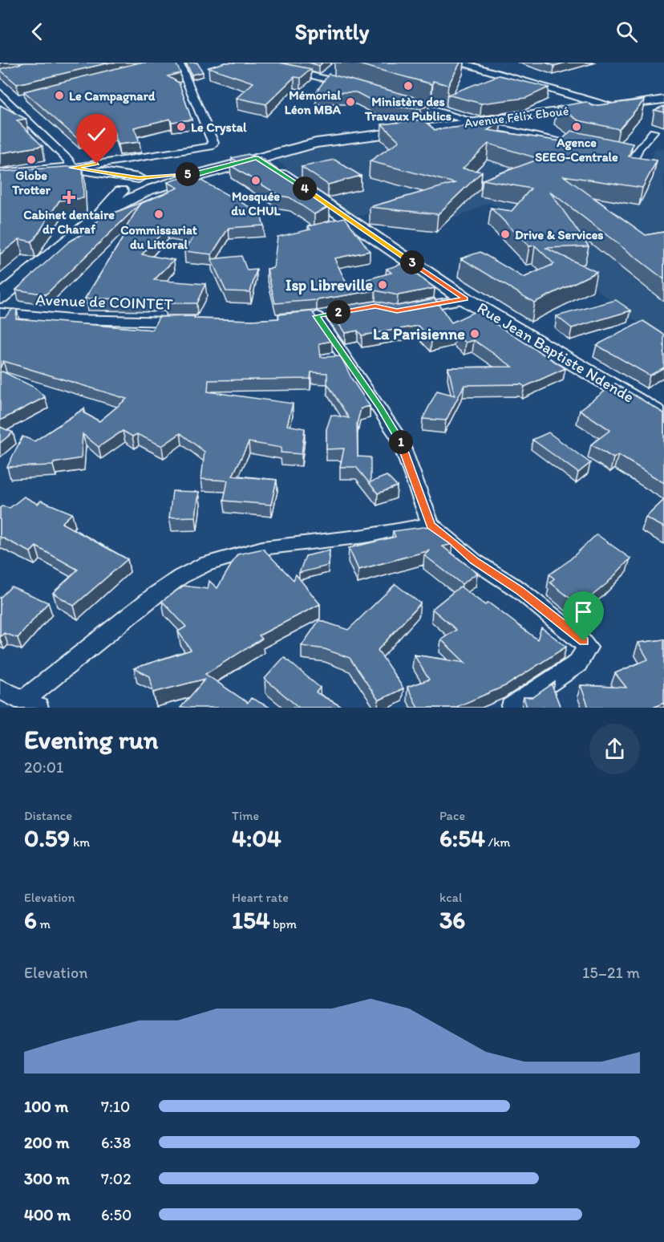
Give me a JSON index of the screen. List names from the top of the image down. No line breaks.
{"streets":{"main road":["Avenue Félix Eboué","Rue Jean Baptiste Ndende"],"street":["Avenue de COINTET"]},"crossings":[["Avenue Félix Eboué","Rue Jean Baptiste Ndende"]],"places":{"other":["Ministère des Travaux Publics","Le Campagnard","Mémorial Léon MBA","Le Crystal","Agence SEEG-Centrale","Globe Trotter","Mosquée du CHUL","Commissariat du Littoral","Drive & Services","Isp Libreville","La Parisienne"],"health":["Cabinet dentaire dr Charaf"]},"page":{"header":"Sprintly","pins":["5","4","3","2","1"],"heading":["Evening run","20:01"],"stats":[["Distance","0.59 km"],["Time","4:04"],["Pace","6:54 /km"],["Elevation","6 m"],["Heart rate","154 bpm"],["kcal","36"]],"chart":["Elevation","15–21 m"],"list":[{"name":"100 m","note":"7:10"},{"name":"200 m","note":"6:38"},{"name":"300 m","note":"7:02"},{"name":"400 m","note":"6:50"}]}}
